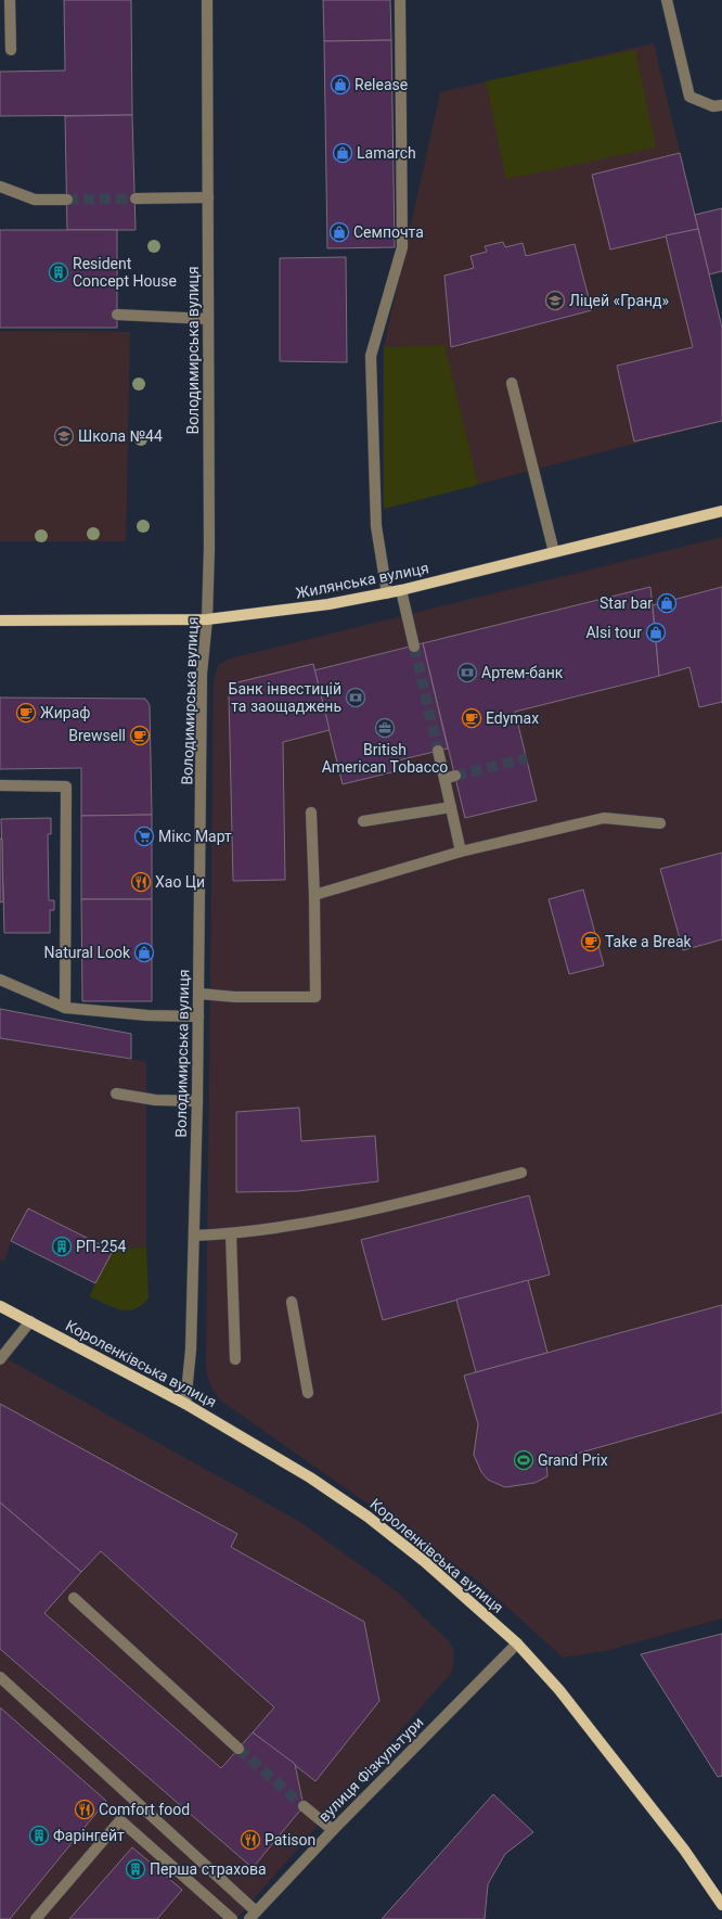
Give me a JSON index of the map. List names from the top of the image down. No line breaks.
{"streets":{"main road":["Жилянська вулиця","Короленківська вулиця"],"street":["Володимирська вулиця","вулиця Фізкультури"]},"crossings":[["Володимирська вулиця","Жилянська вулиця"],["Володимирська вулиця","Короленківська вулиця"],["Короленківська вулиця","вулиця Фізкультури"]],"places":{"shop":["Release","Lamarch","Семпочта","Star bar","Alsi tour","Natural Look"],"building":["Resident Concept House","РП-254","Фарінгейт","Перша страхова"],"school or university":["Ліцей «Гранд»","Школа №44"],"bank":["Артем-банк","Банк інвестицій та заощаджень"],"cafe":["Жираф","Edymax","Brewsell","Take a Break"],"office":["British American Tobacco"],"supermarket":["Мікс Март"],"restaurant":["Хао Ци","Comfort food","Patison"],"sports":["Grand Prix"]}}
